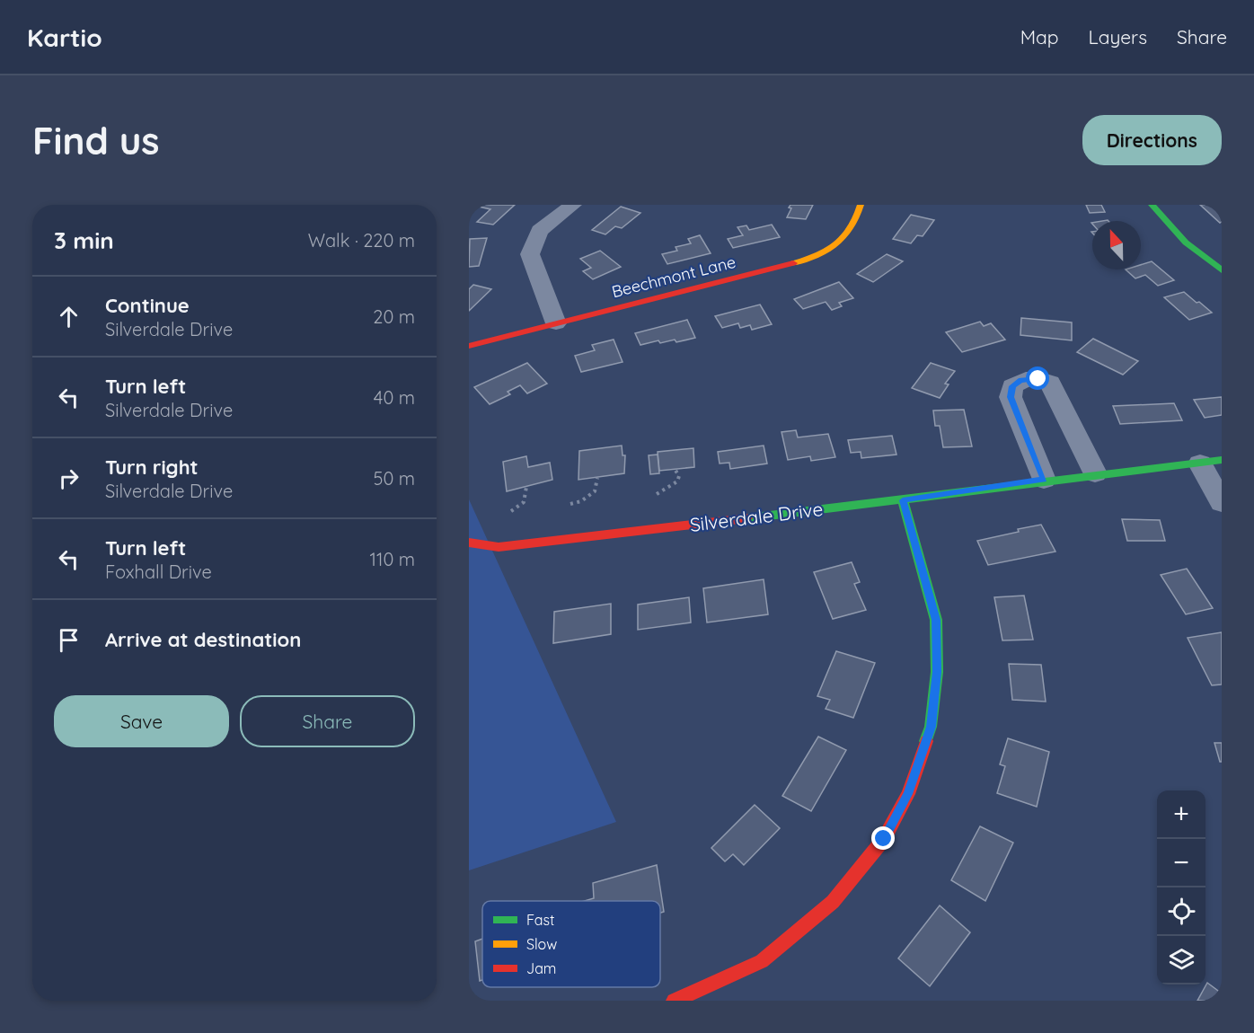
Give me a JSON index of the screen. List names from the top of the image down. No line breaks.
{"streets":{"street":["Beechmont Lane","Silverdale Drive"]},"legend":["Fast","Slow","Jam"],"north":"top","page":{"header":"Kartio","nav":["Map","Layers","Share"],"buttons":["Directions",["Save","Share"]],"title":"Find us","heading":["3 min","Walk · 220 m"],"list":[["Continue","Silverdale Drive","20 m"],["Turn left","Silverdale Drive","40 m"],["Turn right","Silverdale Drive","50 m"],["Turn left","Foxhall Drive","110 m"],"Arrive at destination"],"map_buttons":["+","−"]}}
